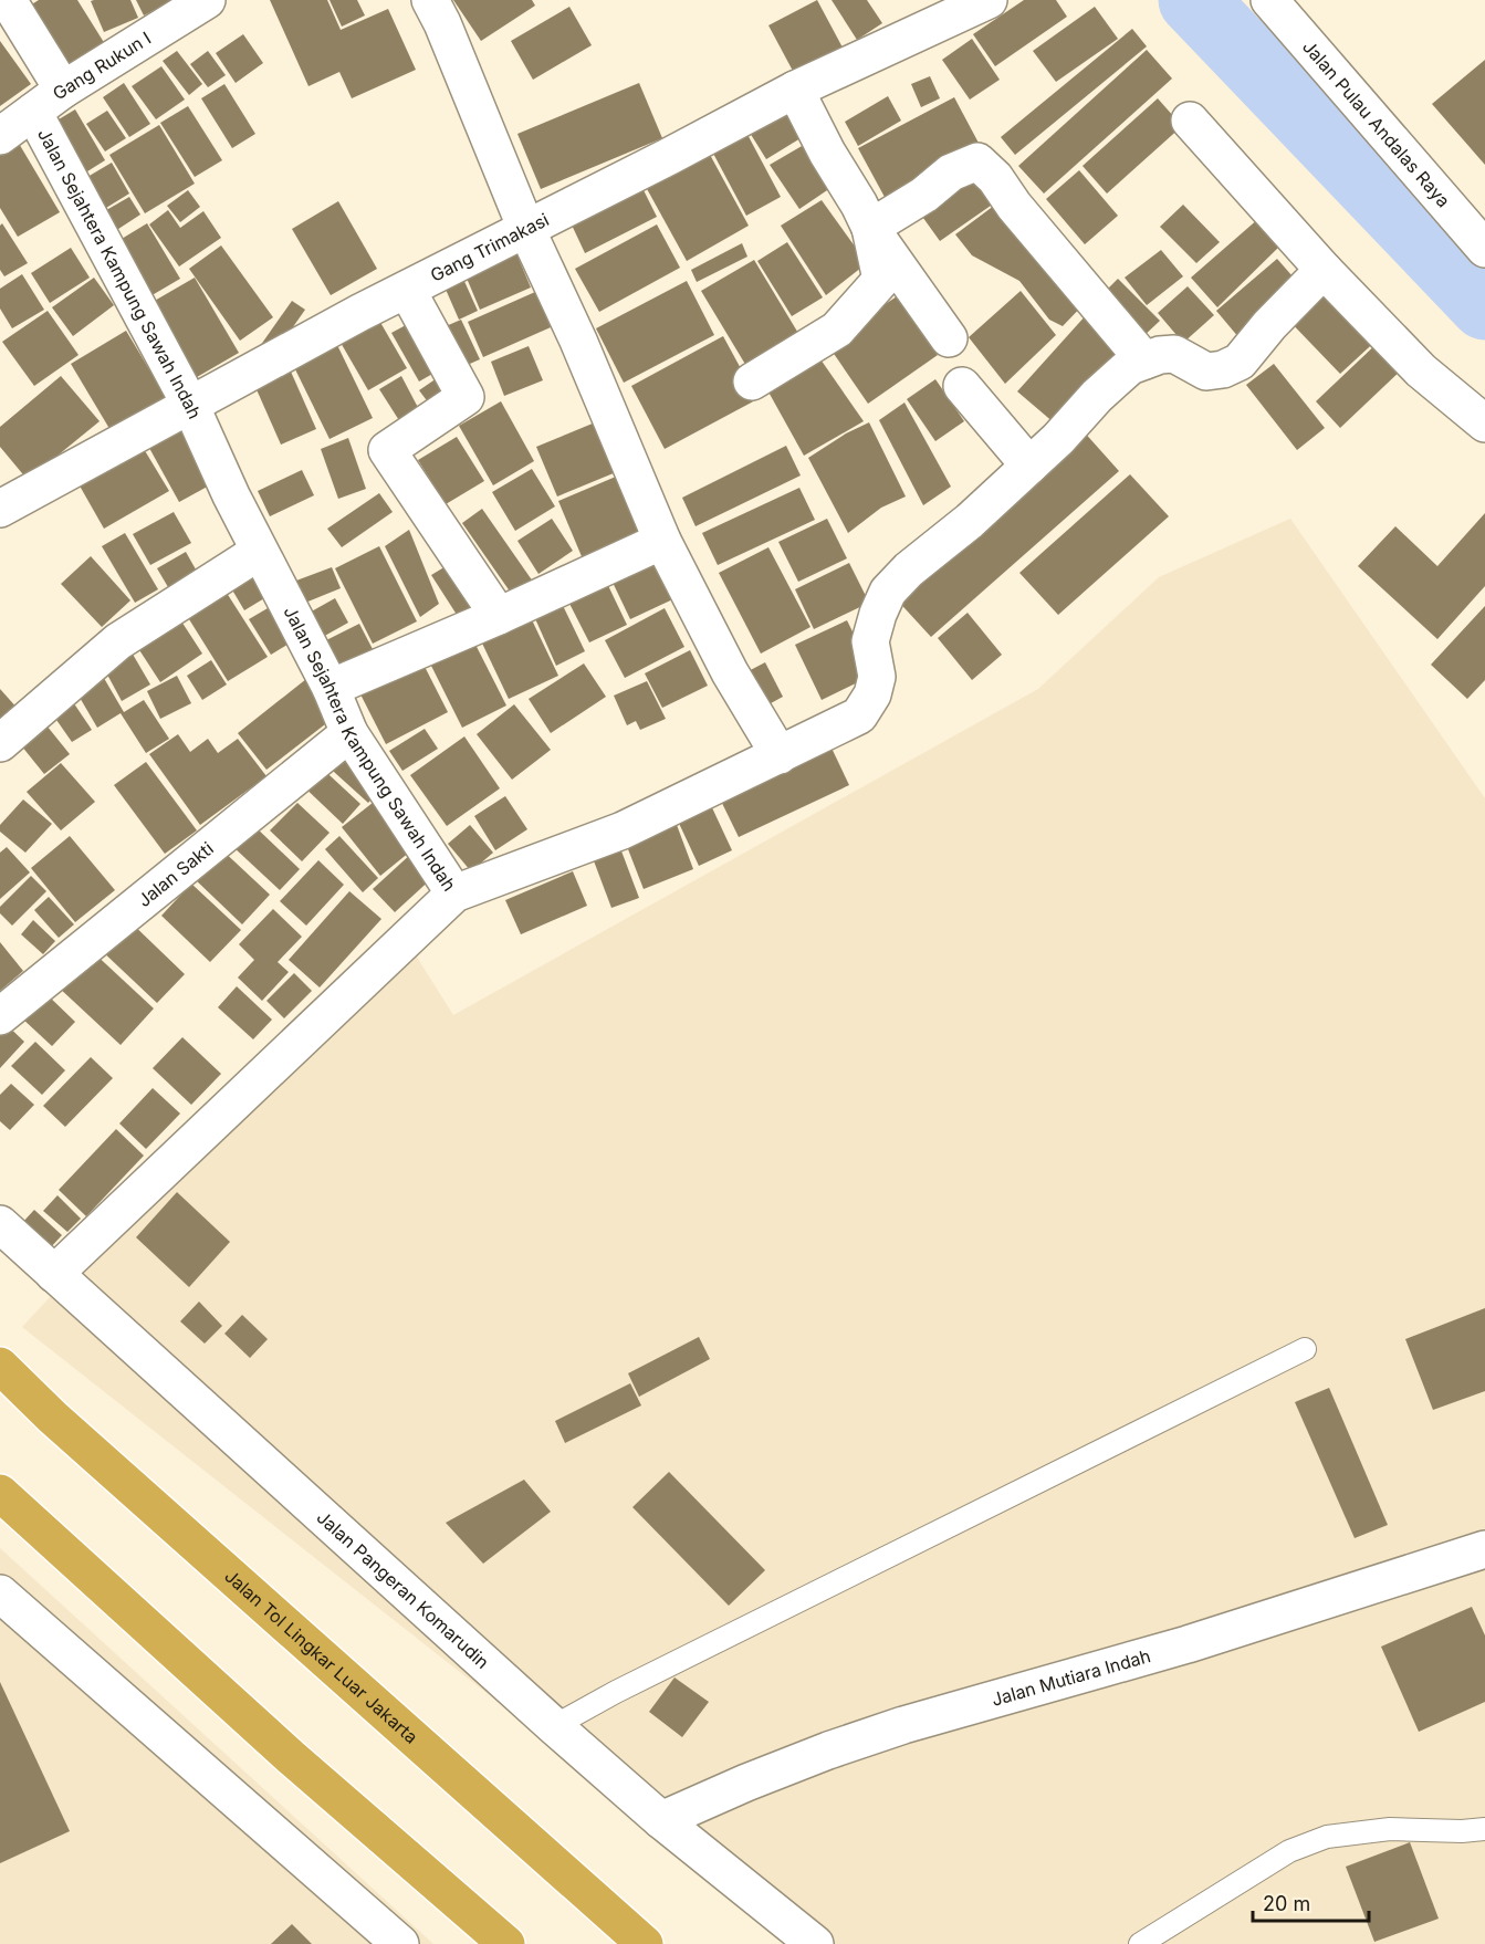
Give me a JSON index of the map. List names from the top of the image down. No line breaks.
{"streets":{"highway":["Jalan Tol Lingkar Luar Jakarta"],"street":["Gang Rukun I","Jalan Pulau Andalas Raya","Gang Trimakasi","Jalan Sejahtera Kampung Sawah Indah","Jalan Sakti","Jalan Pangeran Komarudin","Jalan Mutiara Indah"]},"crossings":[["Gang Rukun I","Jalan Sejahtera Kampung Sawah Indah"],["Gang Trimakasi","Jalan Sejahtera Kampung Sawah Indah"],["Jalan Sejahtera Kampung Sawah Indah","Jalan Sakti"],["Jalan Sejahtera Kampung Sawah Indah","Jalan Pangeran Komarudin"],["Jalan Pangeran Komarudin","Jalan Mutiara Indah"]],"scale_bar":"20 m"}
